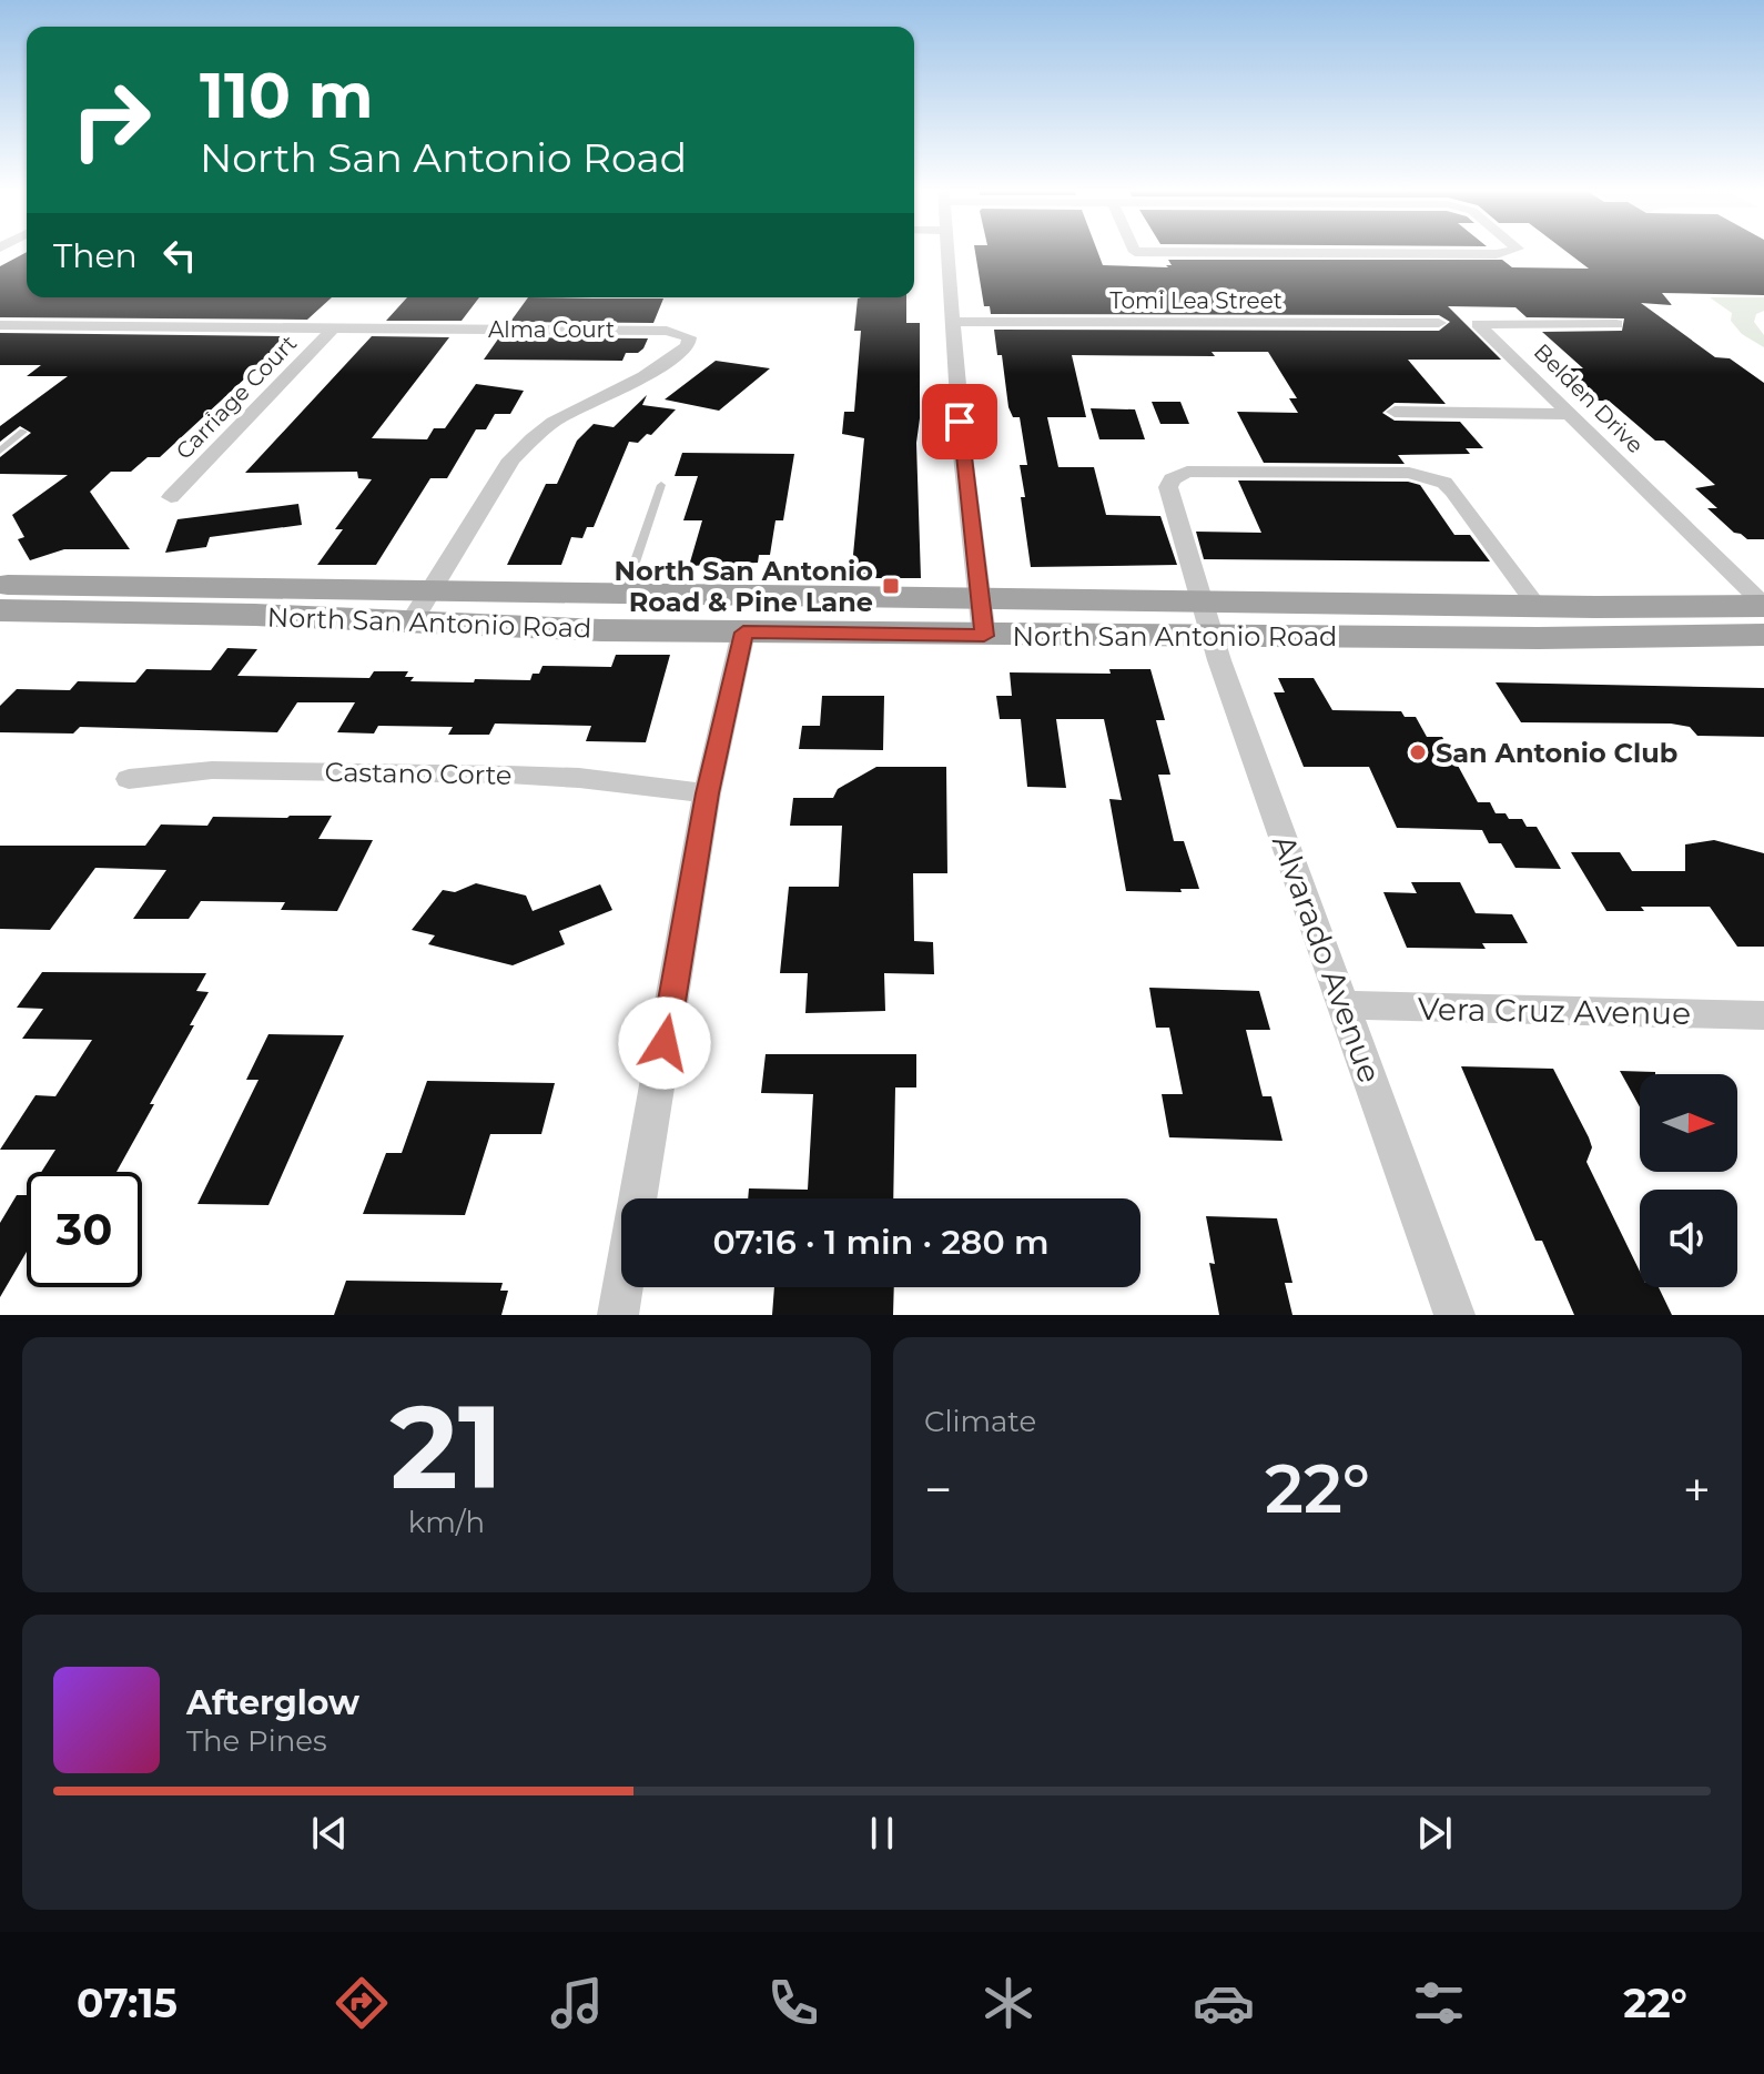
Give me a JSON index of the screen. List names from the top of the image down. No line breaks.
{"streets":{"main road":["North San Antonio Road"],"street":["Tomi Lea Street","Alma Court","Carriage Court","Belden Drive","Castano Corte","Alvarado Avenue","Vera Cruz Avenue"]},"crossings":[["Alma Court","Carriage Court"],["Alma Court","North San Antonio Road"],["Belden Drive","North San Antonio Road"],["North San Antonio Road","Alvarado Avenue"],["Alvarado Avenue","Vera Cruz Avenue"]],"places":{"transit":["North San Antonio Road & Pine Lane"],"other":["San Antonio Club"]},"north":"right","page":{"turn":["110 m","North San Antonio Road"],"then":"Then","limit":"30","trip":"07:16 · 1 min · 280 m","tile":[["21","km/h"],"Climate"],"heat":["−","22°","+"],"song":["Afterglow","The Pines"],"tabs":["07:15","22°"]}}
